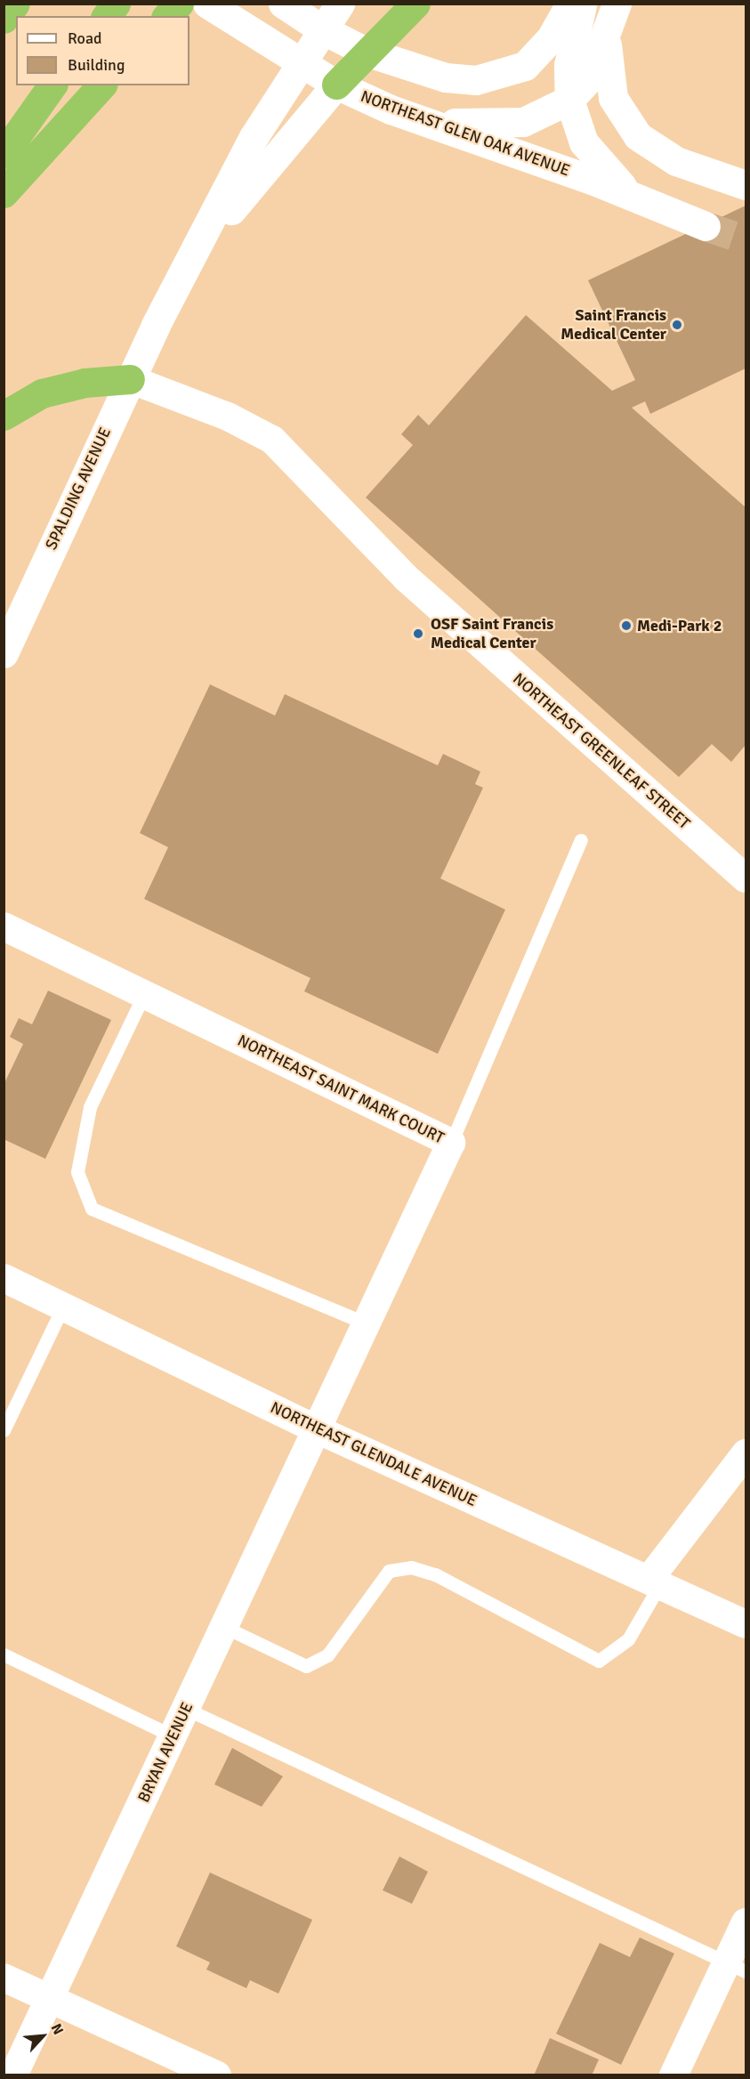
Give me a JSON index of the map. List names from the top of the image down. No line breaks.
{"streets":{"street":["NORTHEAST GLEN OAK AVENUE","SPALDING AVENUE","NORTHEAST GREENLEAF STREET","NORTHEAST SAINT MARK COURT","NORTHEAST GLENDALE AVENUE","BRYAN AVENUE"]},"crossings":[["NORTHEAST GLEN OAK AVENUE","SPALDING AVENUE"],["SPALDING AVENUE","NORTHEAST GREENLEAF STREET"],["NORTHEAST SAINT MARK COURT","NORTHEAST GLENDALE AVENUE"],["NORTHEAST SAINT MARK COURT","BRYAN AVENUE"],["NORTHEAST GLENDALE AVENUE","BRYAN AVENUE"]],"places":["Saint Francis Medical Center","Medi-Park 2","OSF Saint Francis Medical Center"],"legend":["Road","Building"],"north":"top right"}
